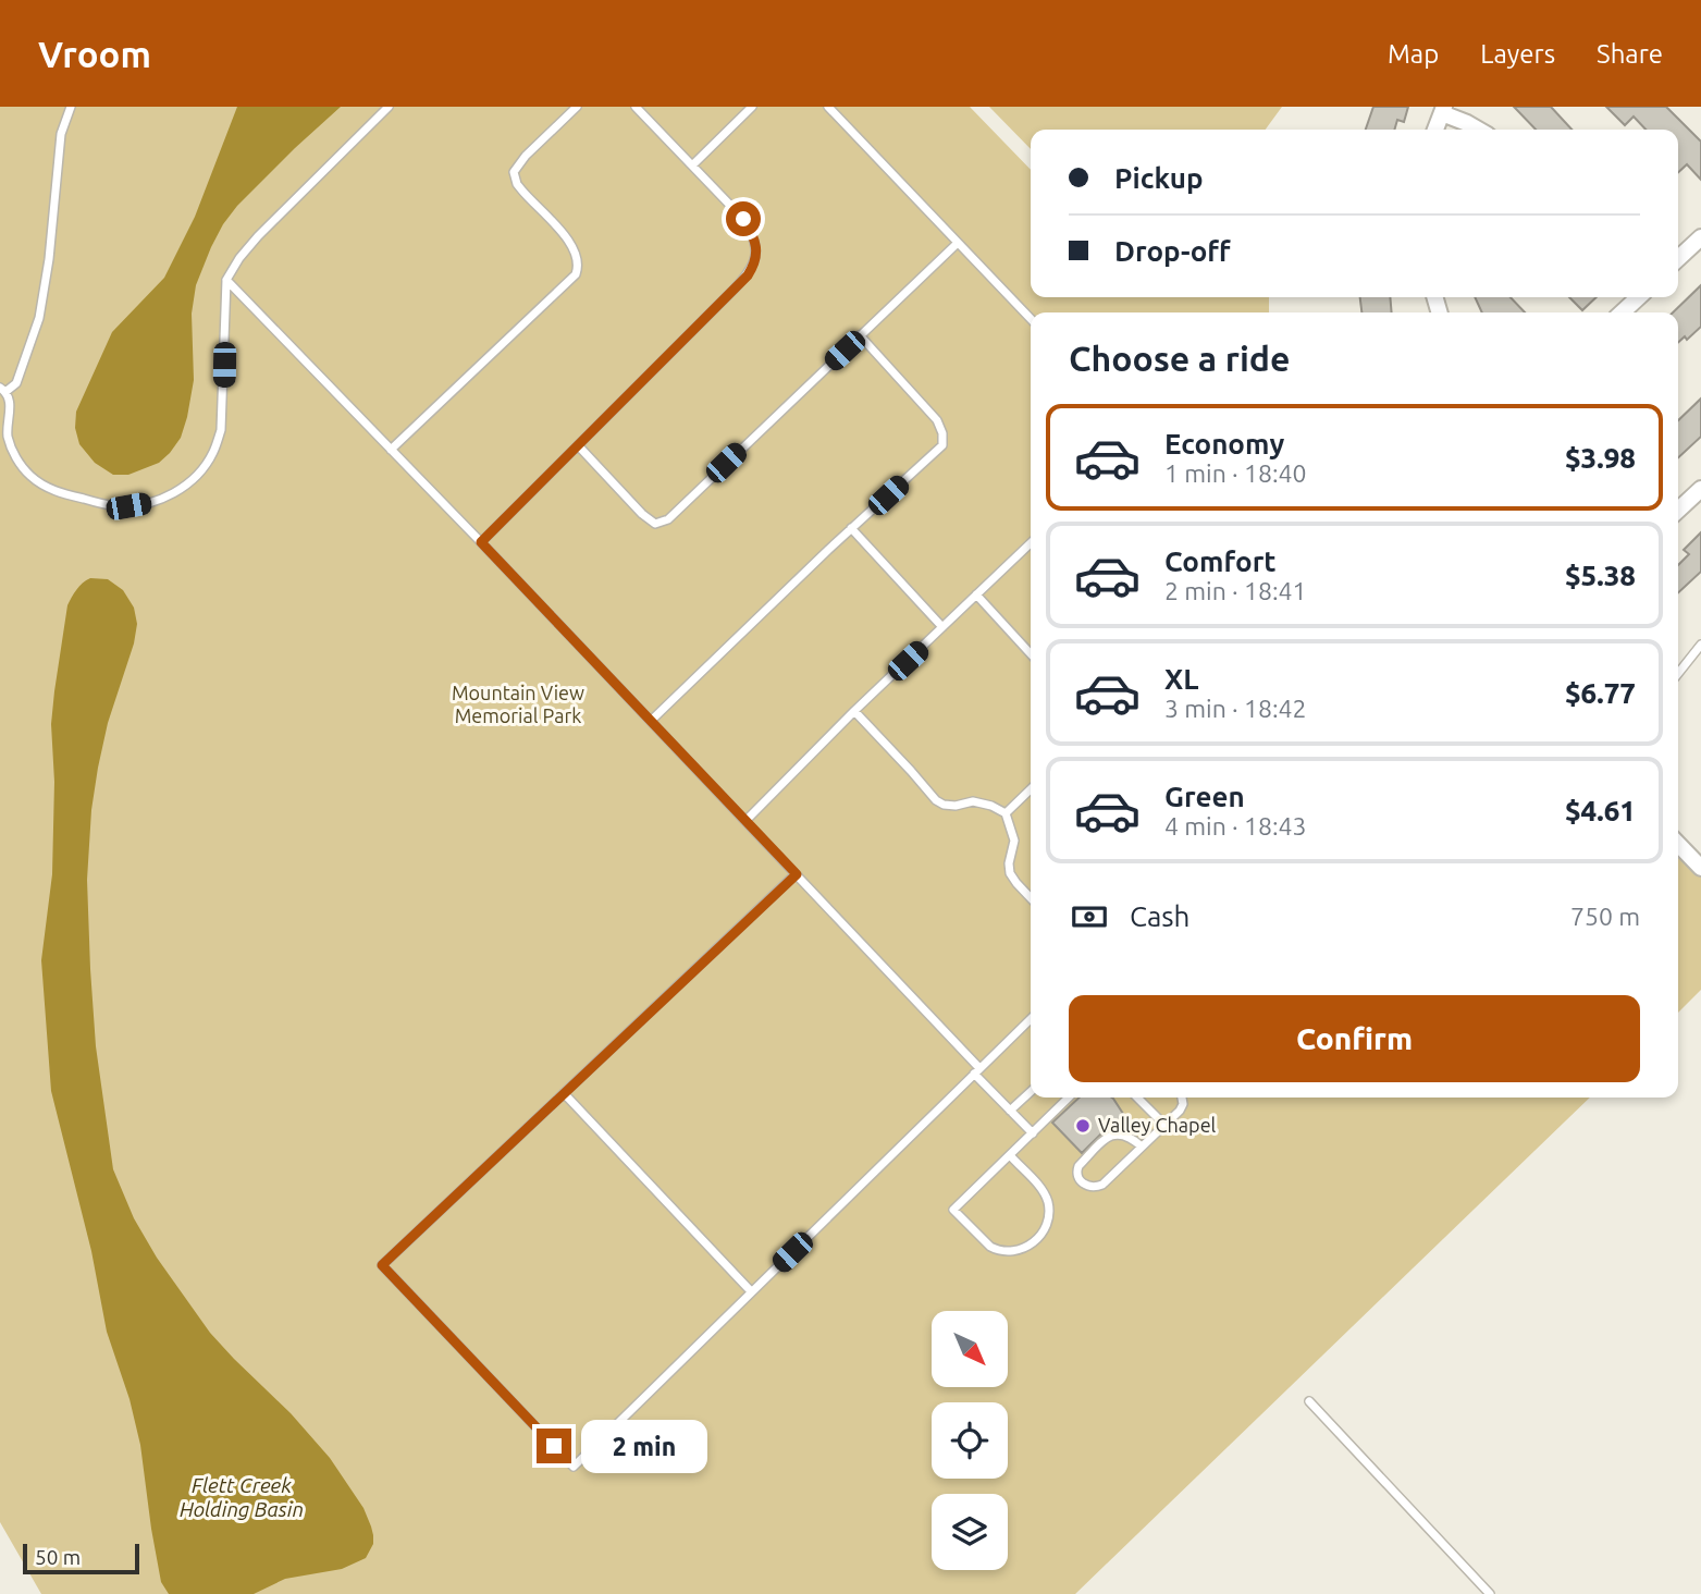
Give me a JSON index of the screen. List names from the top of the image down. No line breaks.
{"water":["Flett Creek Holding Basin"],"parks":["Mountain View Memorial Park"],"places":["Valley Chapel"],"scale_bar":"50 m","north":"bottom right","page":{"header":"Vroom","nav":["Map","Layers","Share"],"banner":["Pickup","Drop-off"],"heading":"Choose a ride","list":[{"name":"Economy","note":"1 min · 18:40","value":"$3.98"},{"name":"Comfort","note":"2 min · 18:41","value":"$5.38"},{"name":"XL","note":"3 min · 18:42","value":"$6.77"},{"name":"Green","note":"4 min · 18:43","value":"$4.61"}],"pay":["Cash","750 m"],"buttons":"Confirm","bubble":"2 min","scale":"50 m"}}
